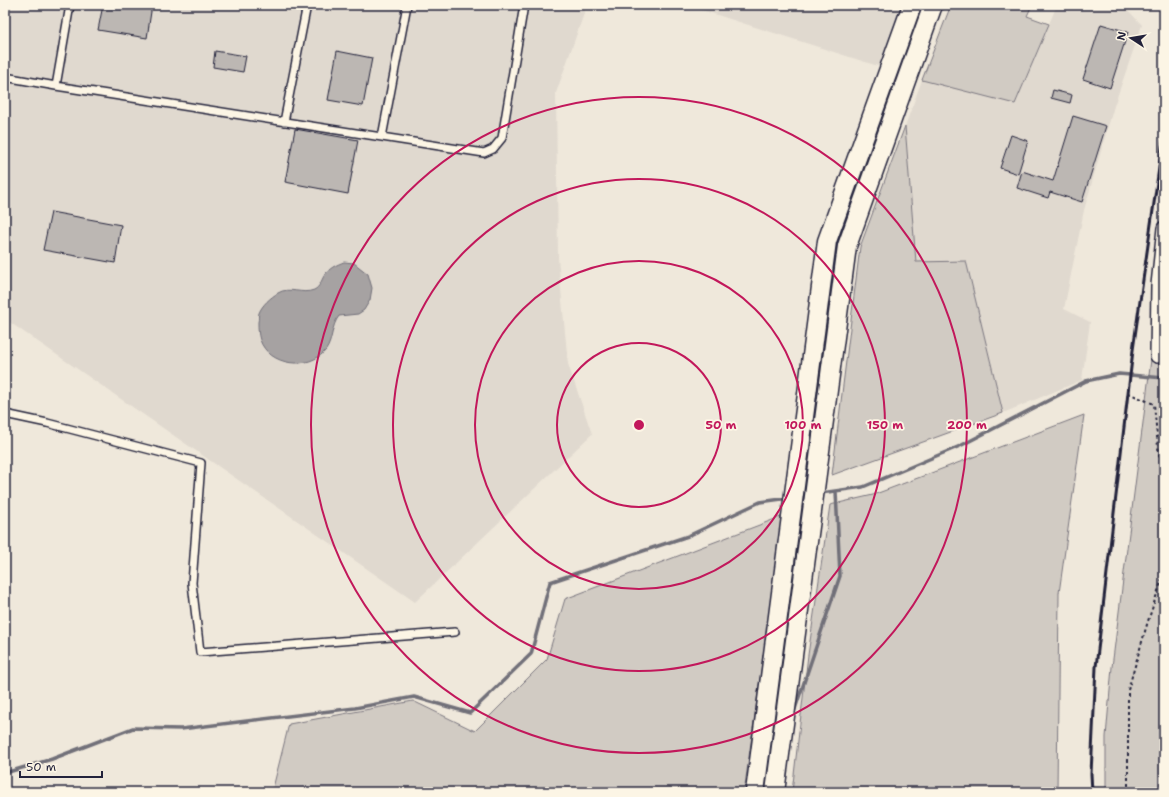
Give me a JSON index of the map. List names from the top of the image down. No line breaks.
{"scale_bar":"50 m","north":"left","rings":["50 m","100 m","150 m","200 m"]}
